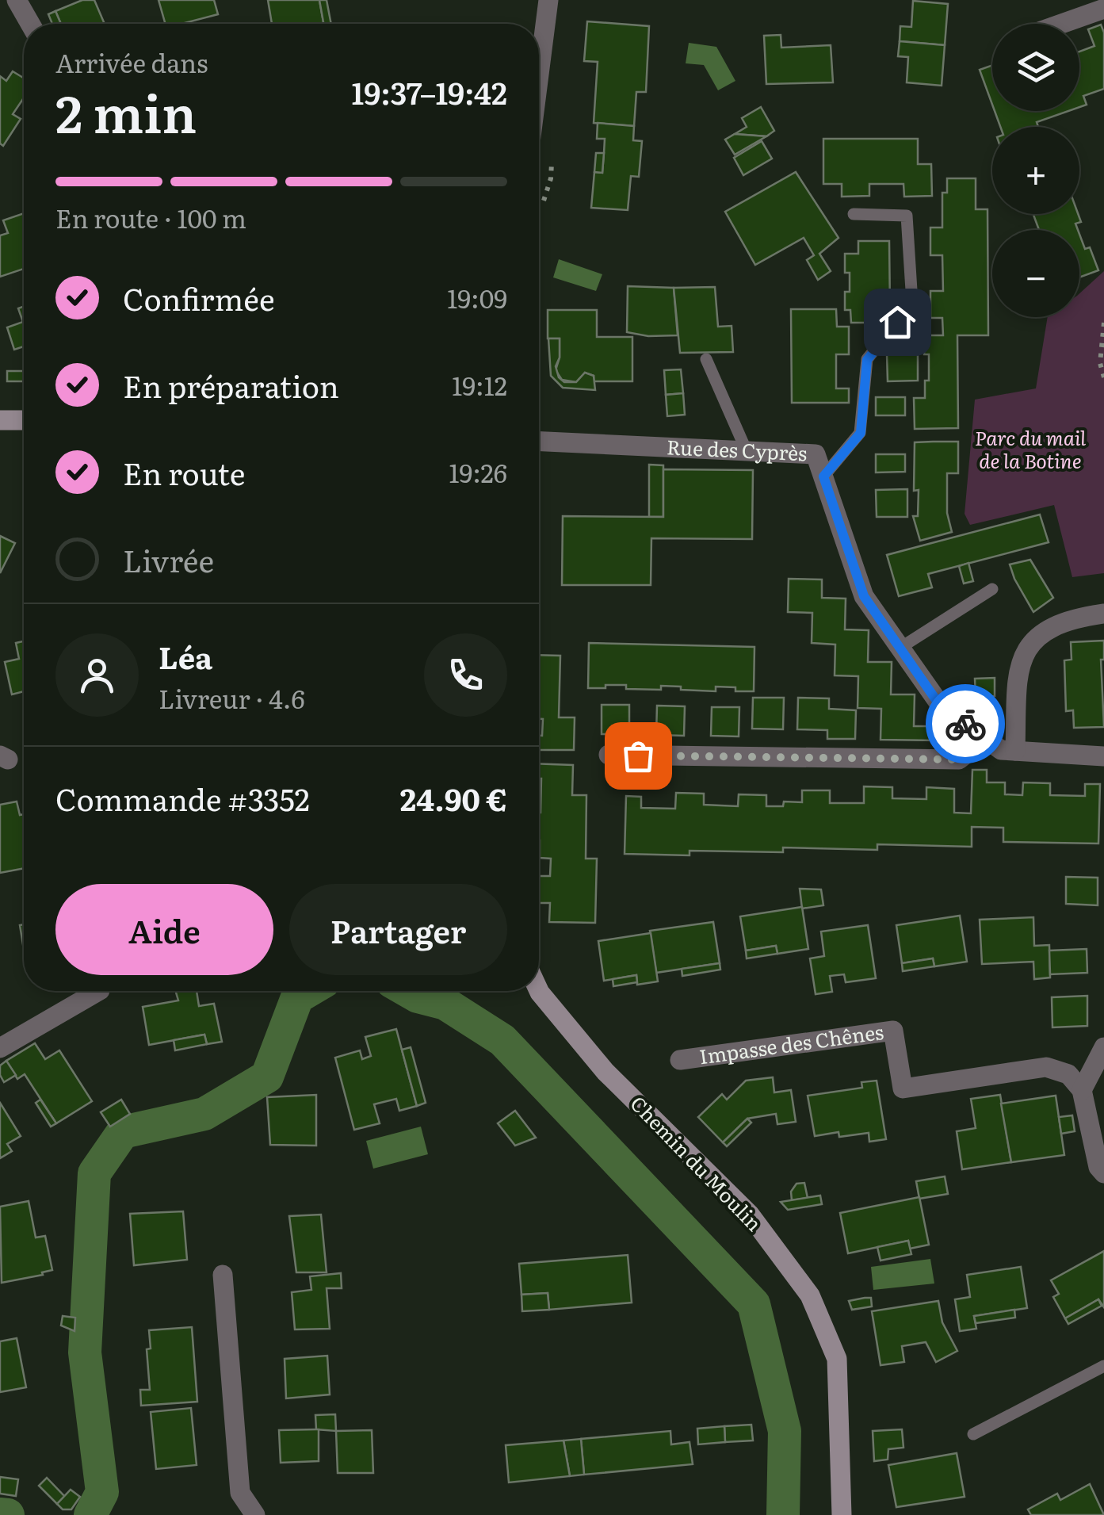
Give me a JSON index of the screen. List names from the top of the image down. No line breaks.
{"streets":{"street":["Rue des Cyprès","Impasse des Chênes","Chemin du Moulin"]},"parks":["Parc du mail de la Botine"],"page":{"map_buttons":["+","−"],"heading":["2 min","Arrivée dans","19:37–19:42"],"panel":["Léa","Livreur · 4.6","Commande #3352","24.90 €"],"bar":"En route · 100 m","list":[["Confirmée","19:09"],["En préparation","19:12"],["En route","19:26"],"Livrée"],"buttons":["Aide","Partager"]}}
